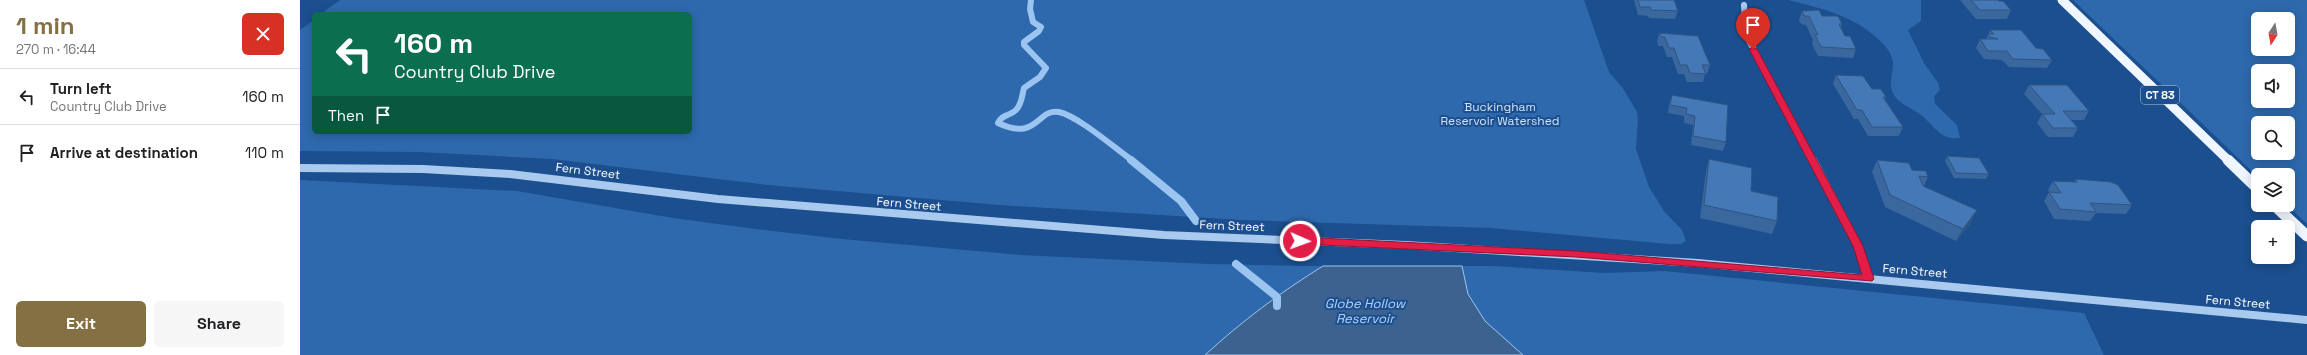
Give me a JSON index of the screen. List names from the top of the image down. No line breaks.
{"streets":{"main road":["CT 83"],"street":["Fern Street"]},"water":["Globe Hollow Reservoir"],"parks":["Buckingham Reservoir Watershed"],"north":"bottom","page":{"heading":["1 min","270 m · 16:44"],"map_buttons":"+","turn":["160 m","Country Club Drive"],"list":[{"name":"Turn left","note":"Country Club Drive","value":"160 m"},{"name":"Arrive at destination","value":"110 m"}],"then":"Then","buttons":["Exit","Share"]}}
